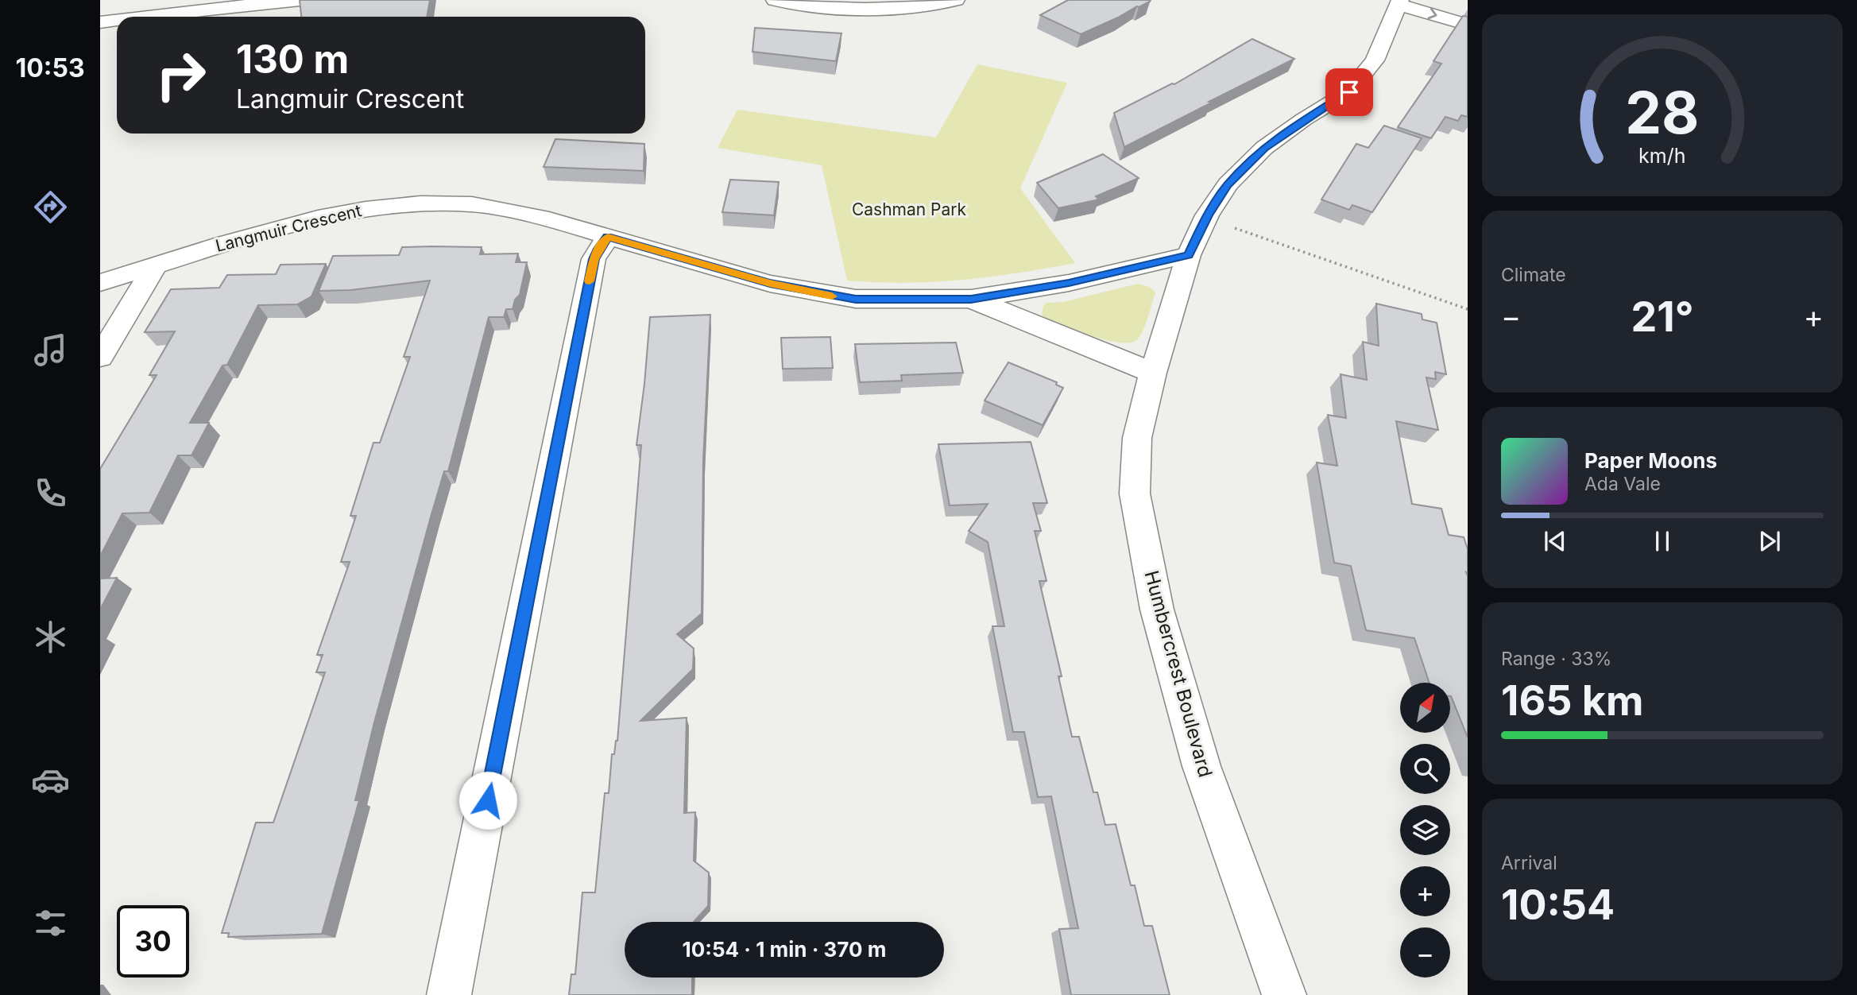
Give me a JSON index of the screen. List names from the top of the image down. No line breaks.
{"streets":{"street":["Langmuir Crescent","Humbercrest Boulevard"]},"crossings":[["Langmuir Crescent","Humbercrest Boulevard"]],"parks":["Cashman Park"],"north":"top right","page":{"tabs":"10:53","turn":["130 m","Langmuir Crescent"],"tile":["Climate",["Range · 33%","165 km"],["Arrival","10:54"]],"heat":["−","21°","+"],"song":["Paper Moons","Ada Vale"],"map_buttons":["+","−"],"limit":"30","trip":"10:54 · 1 min · 370 m","gauge":["28","km/h"]}}
